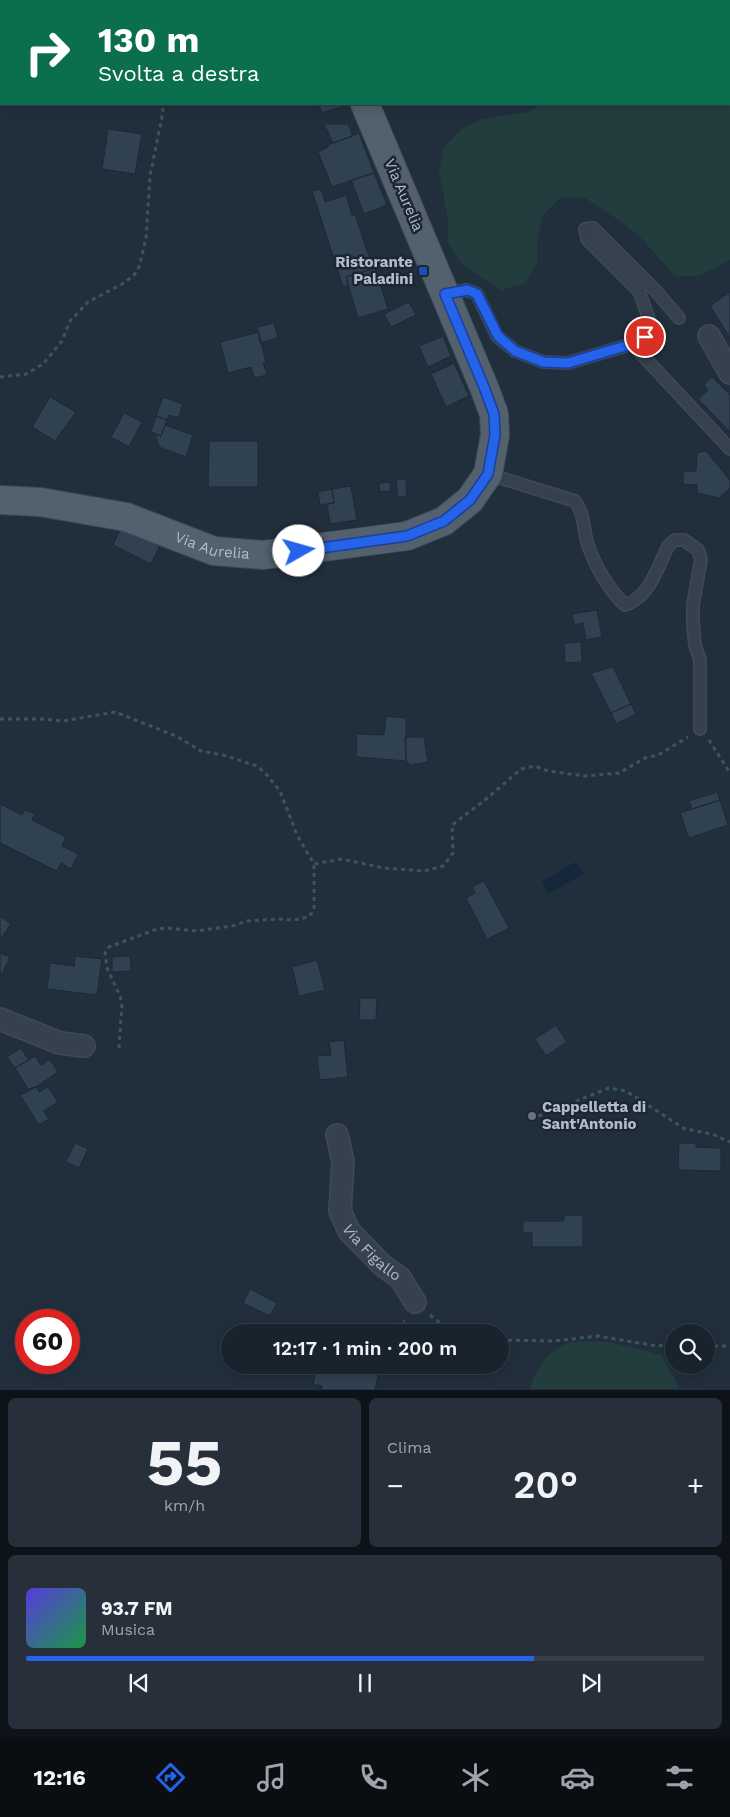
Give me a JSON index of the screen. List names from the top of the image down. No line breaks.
{"streets":{"main road":["Via Aurelia"],"street":["Via Figallo"]},"places":{"transit":["Ristorante Paladini"],"other":["Cappelletta di Sant'Antonio"]},"page":{"turn":["130 m","Svolta a destra"],"limit":"60","trip":"12:17 · 1 min · 200 m","tile":[["55","km/h"],"Clima"],"heat":["−","20°","+"],"song":["93.7 FM","Musica"],"tabs":"12:16"}}
